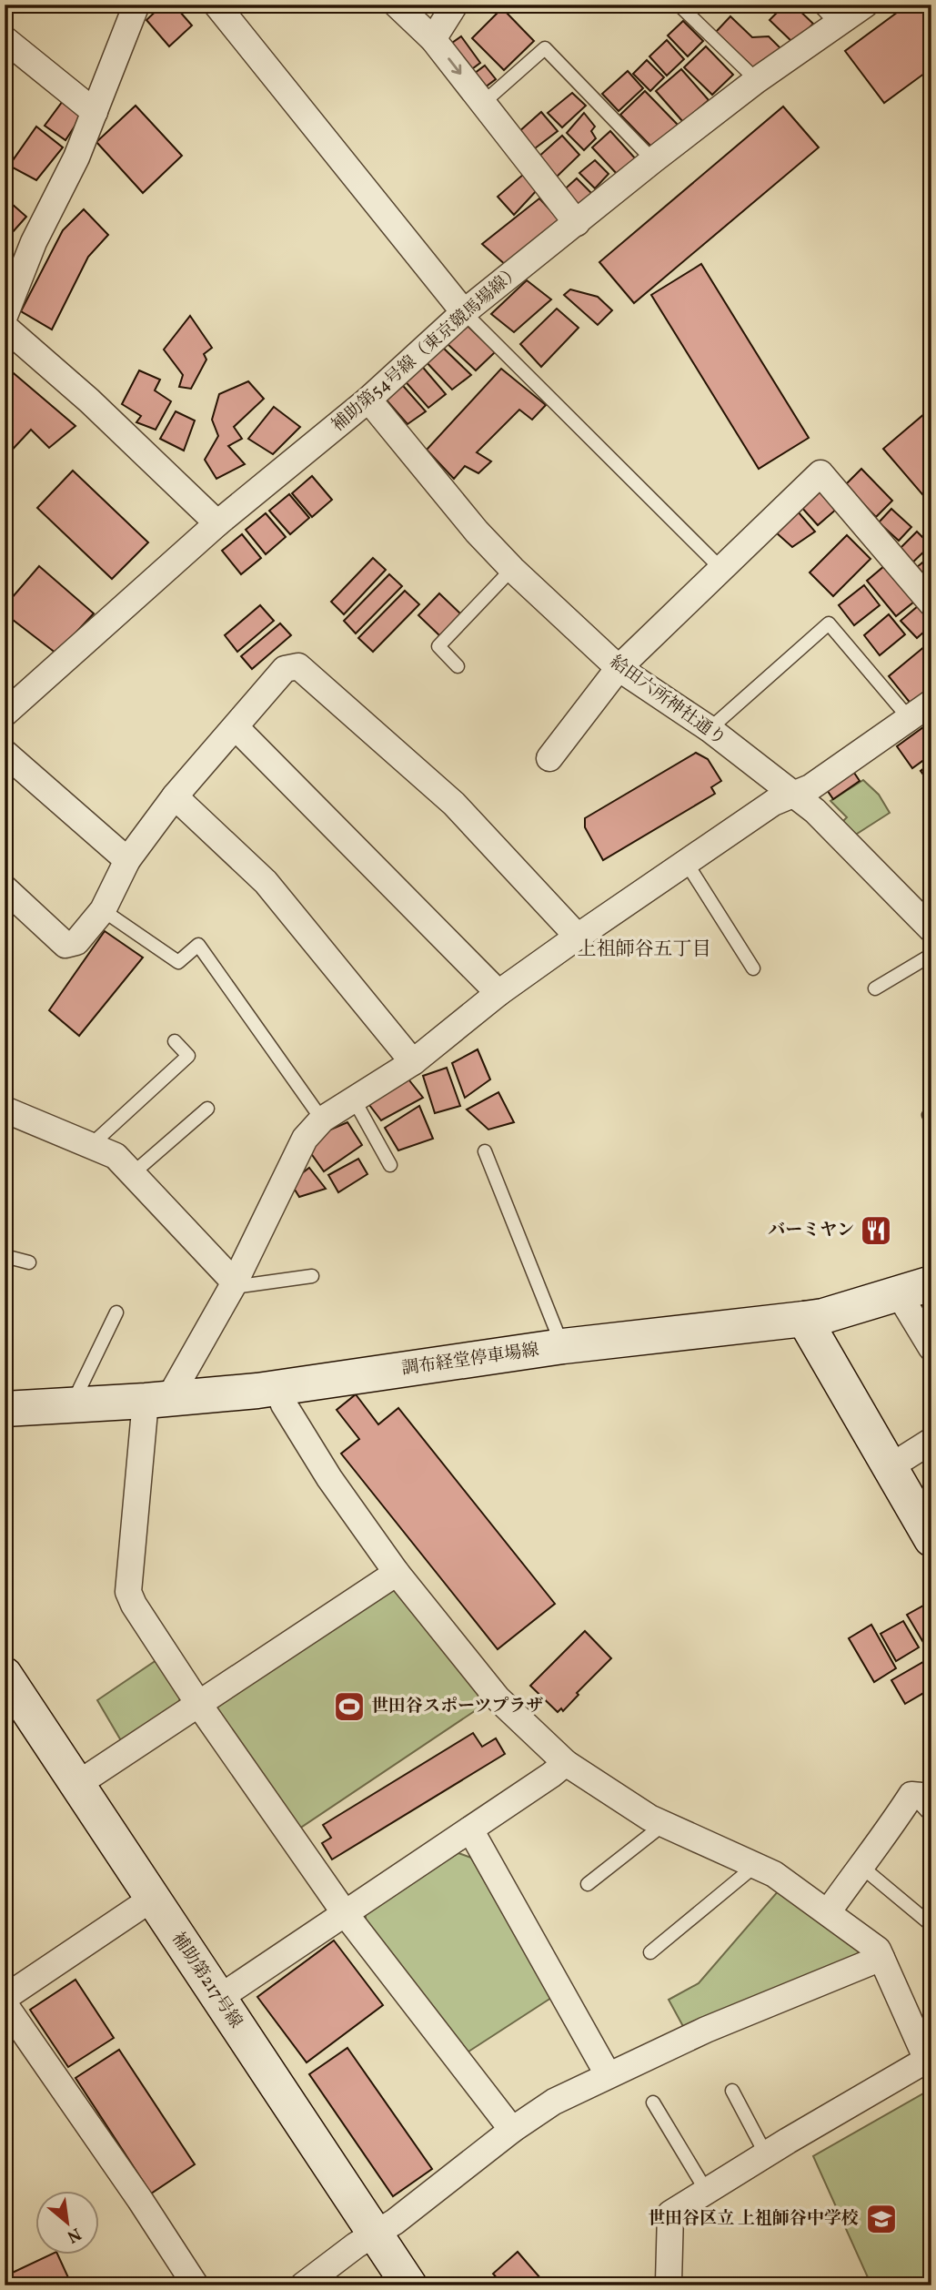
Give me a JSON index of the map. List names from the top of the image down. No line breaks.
{"streets":{"street":["補助第54号線（東京競馬場線）","給田六所神社通り","調布経堂停車場線","補助第217号線"]},"crossings":[["補助第54号線（東京競馬場線）","給田六所神社通り"]],"districts":["上祖師谷五丁目"],"places":{"restaurant":["バーミヤン"],"sports":["世田谷スポーツプラザ"],"school or university":["世田谷区立 上祖師谷中学校"]},"north":"bottom right"}
